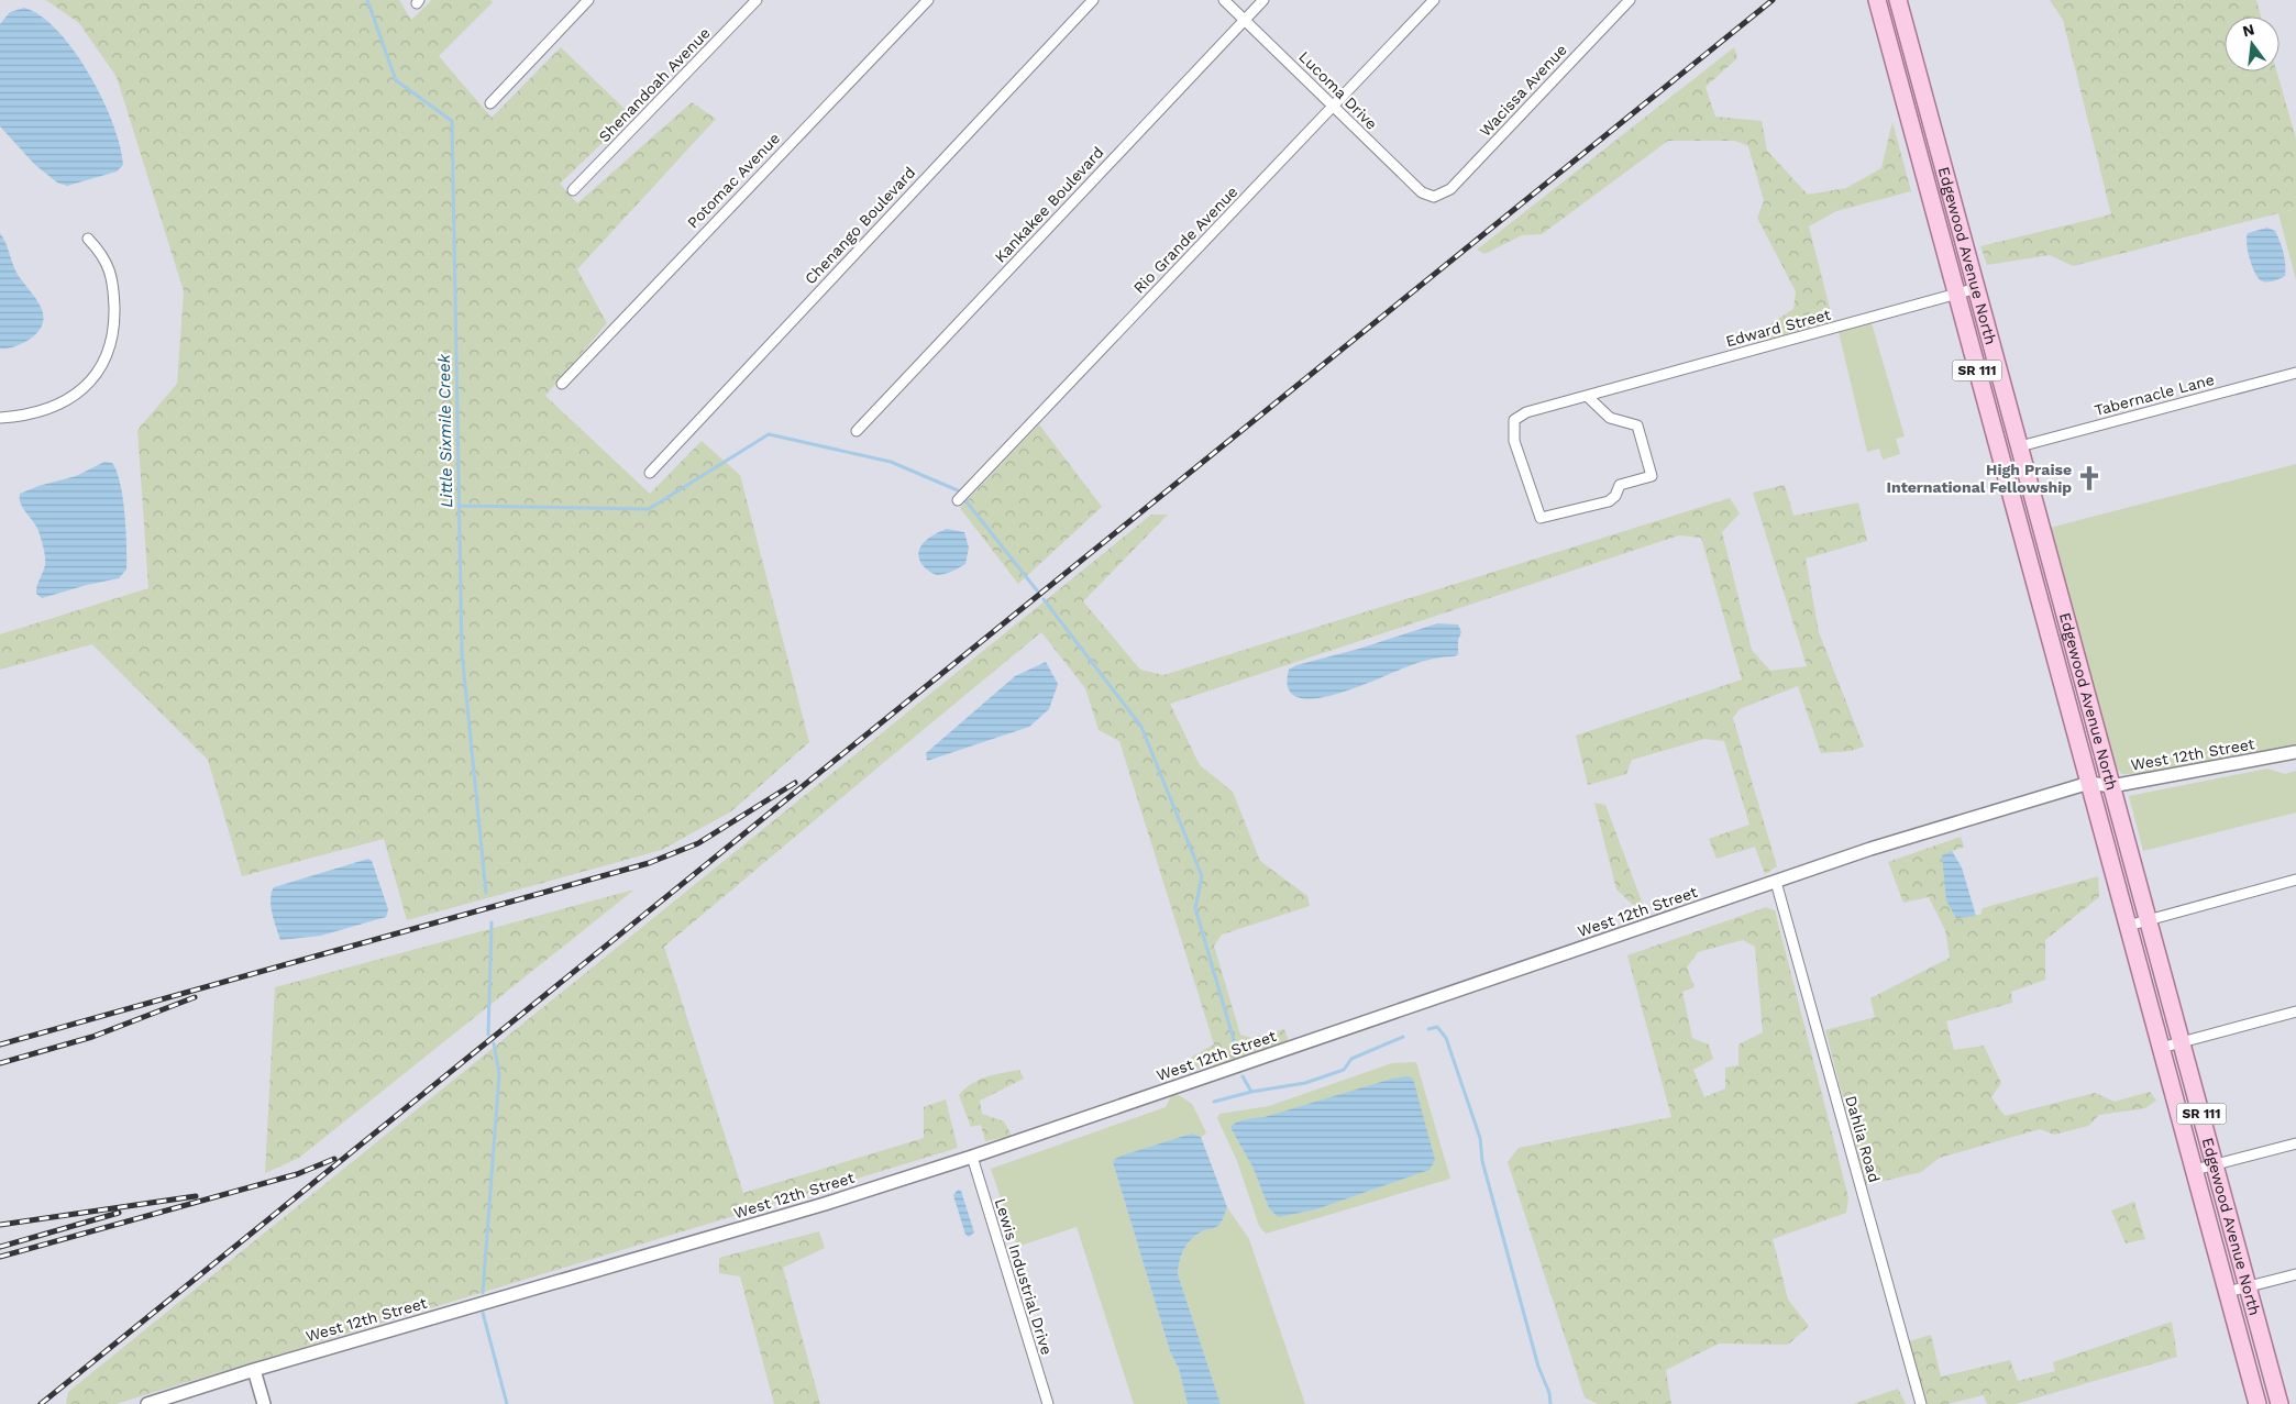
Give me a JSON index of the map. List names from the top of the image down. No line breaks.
{"streets":{"main road":["Edgewood Avenue North","SR 111"],"street":["Shenandoah Avenue","Lucoma Drive","Wacissa Avenue","Potomac Avenue","Kankakee Boulevard","Chenango Boulevard","Rio Grande Avenue","Edward Street","Tabernacle Lane","West 12th Street","Dahlia Road","Lewis Industrial Drive"]},"crossings":[["Lucoma Drive","Wacissa Avenue"],["Lucoma Drive","Kankakee Boulevard"],["Lucoma Drive","Rio Grande Avenue"],["Edgewood Avenue North","Edward Street"],["Edgewood Avenue North","Tabernacle Lane"],["Edgewood Avenue North","West 12th Street"],["West 12th Street","Dahlia Road"],["West 12th Street","Lewis Industrial Drive"]],"water":["Little Sixmile Creek"],"places":{"church":["High Praise International Fellowship"]},"north":"top"}
